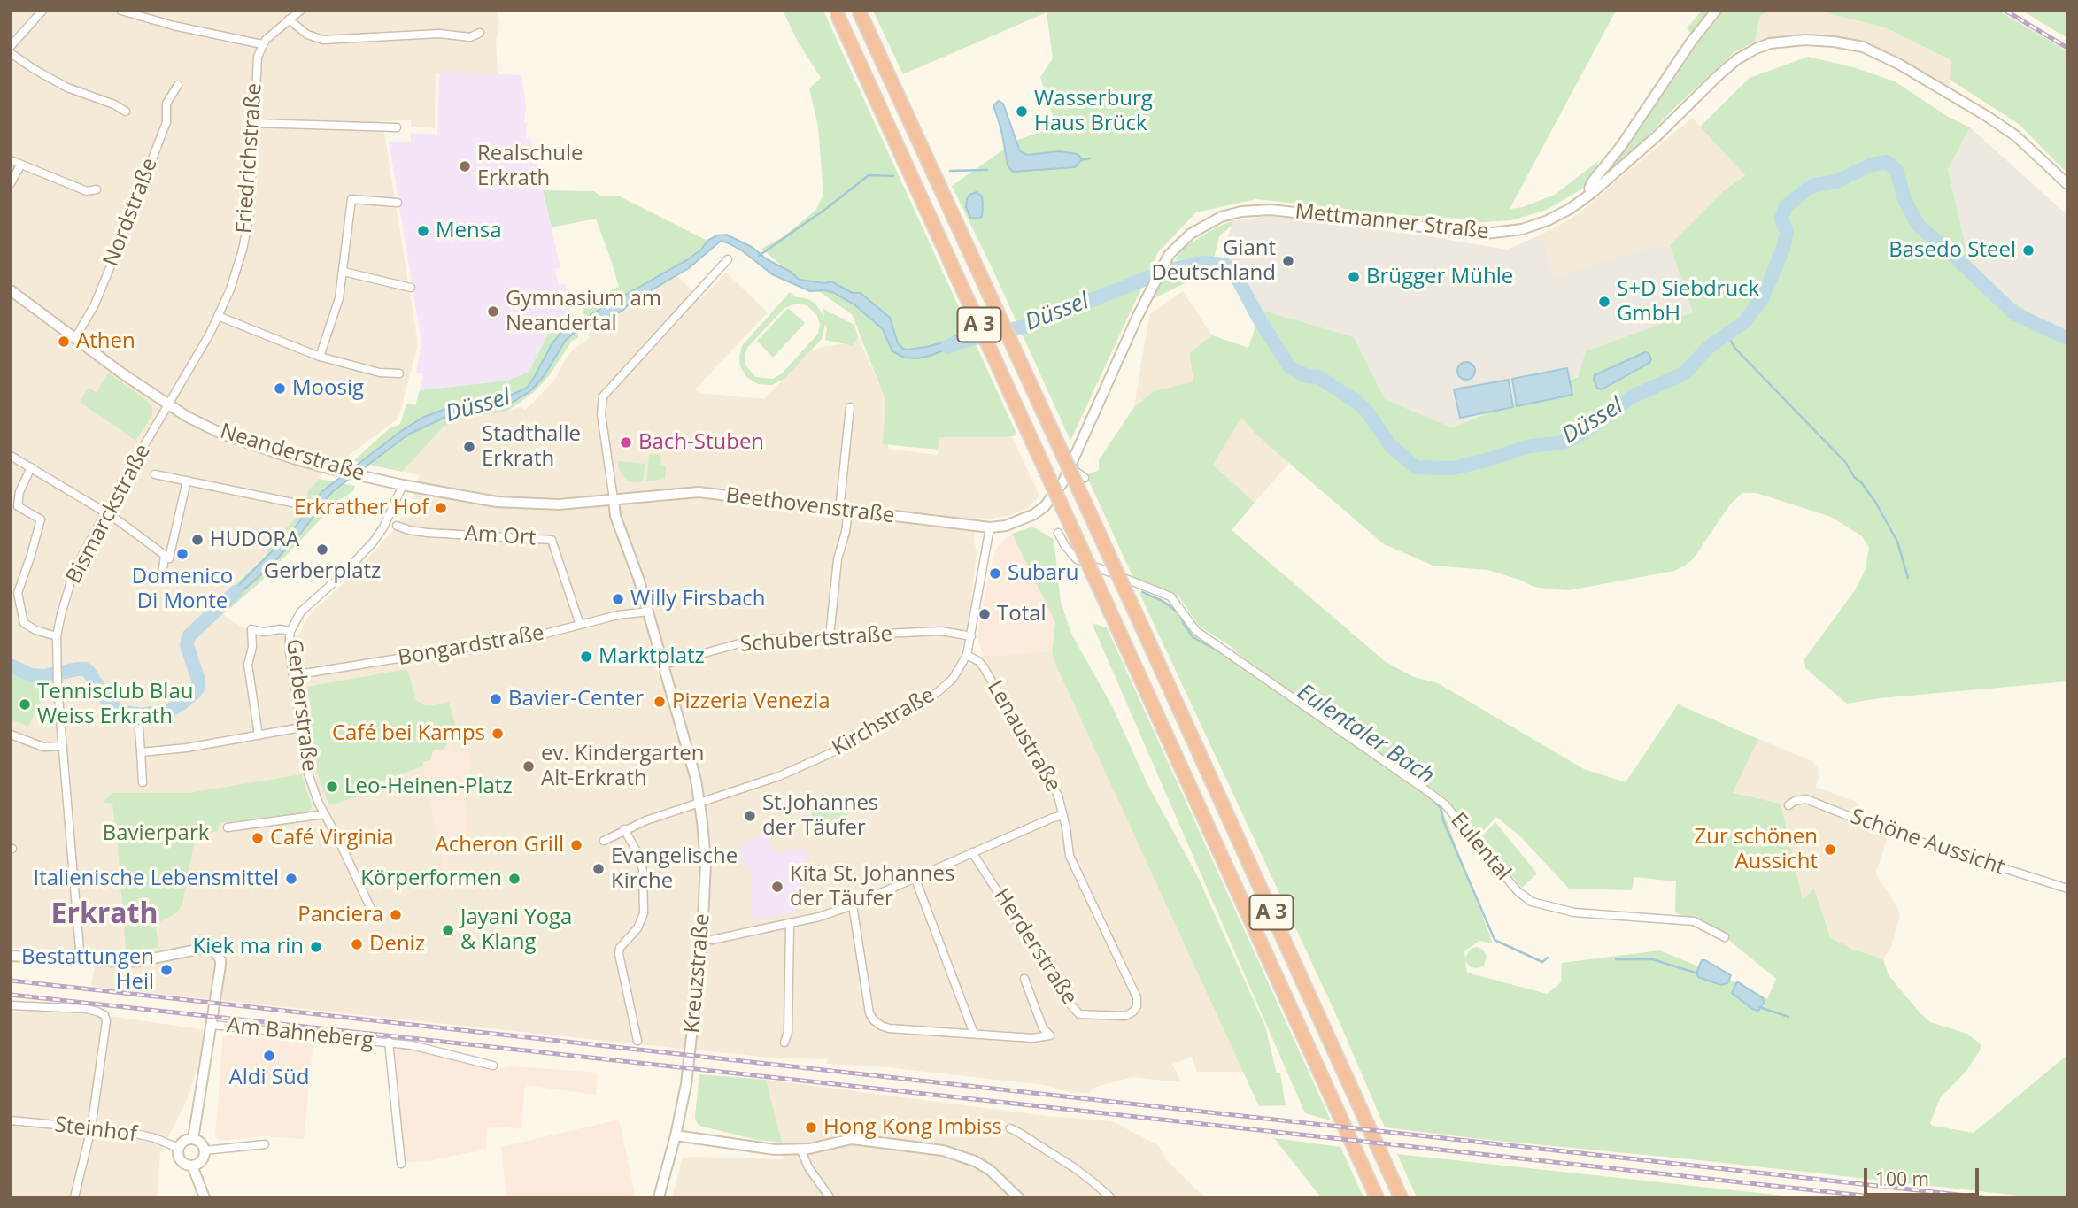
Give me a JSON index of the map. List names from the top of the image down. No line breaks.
{"streets":{"highway":["A 3"],"main road":["Mettmanner Straße","Neanderstraße","Beethovenstraße","Kreuzstraße"],"street":["Friedrichstraße","Nordstraße","Bismarckstraße","Am Ort","Schubertstraße","Bongardstraße","Gerberstraße","Kirchstraße","Lenaustraße","Schöne Aussicht","Eulental","Herderstraße","Am Bahneberg","Steinhof"]},"crossings":[["Friedrichstraße","Neanderstraße"],["Friedrichstraße","Bismarckstraße"],["Nordstraße","Neanderstraße"],["Mettmanner Straße","Beethovenstraße"],["Neanderstraße","Beethovenstraße"],["Neanderstraße","Bismarckstraße"],["Neanderstraße","Gerberstraße"],["Neanderstraße","Kreuzstraße"],["Beethovenstraße","Kirchstraße"],["Beethovenstraße","Kreuzstraße"],["Am Ort","Bongardstraße"],["Schubertstraße","Kirchstraße"],["Schubertstraße","Kreuzstraße"],["Bongardstraße","Gerberstraße"],["Bongardstraße","Kreuzstraße"],["Kirchstraße","Lenaustraße"],["Kirchstraße","Kreuzstraße"],["Lenaustraße","Herderstraße"]],"districts":["Erkrath"],"water":["Düssel","Eulentaler Bach"],"parks":["Bavierpark"],"places":["Wasserburg Haus Brück","Realschule Erkrath","Mensa","Basedo Steel","Giant Deutschland","Brügger Mühle","S+D Siebdruck GmbH","Gymnasium am Neandertal","Athen","Moosig","Bach-Stuben","Stadthalle Erkrath","Erkrather Hof","HUDORA","Gerberplatz","Domenico Di Monte","Subaru","Willy Firsbach","Total","Marktplatz","Bavier-Center","Pizzeria Venezia","Tennisclub Blau Weiss Erkrath","Café bei Kamps","ev. Kindergarten Alt-Erkrath","Leo-Heinen-Platz","St.Johannes der Täufer","Café Virginia","Acheron Grill","Zur schönen Aussicht","Evangelische Kirche","Italienische Lebensmittel","Körperformen","Kita St. Johannes der Täufer","Panciera","Jayani Yoga & Klang","Deniz","Kiek ma rin","Bestattungen Heil","Aldi Süd","Hong Kong Imbiss"],"scale_bar":"100 m"}
